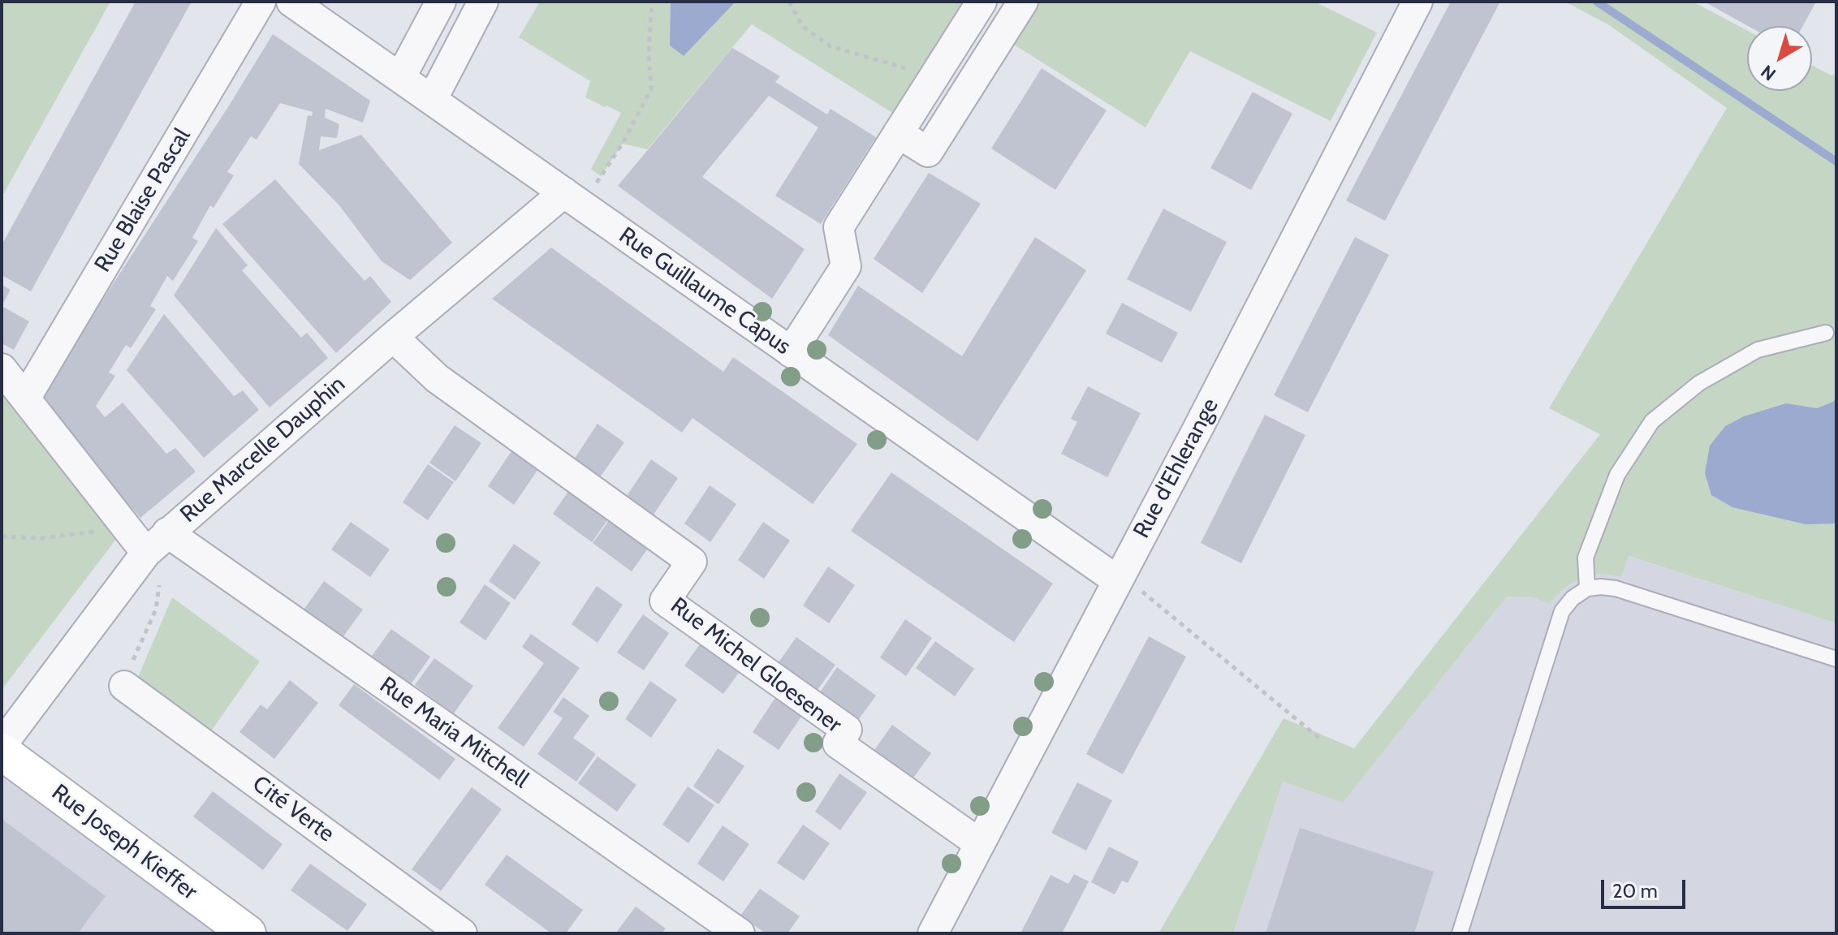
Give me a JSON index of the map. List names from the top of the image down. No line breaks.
{"streets":{"main road":["Rue Joseph Kieffer"],"street":["Rue Blaise Pascal","Rue Guillaume Capus","Rue Marcelle Dauphin","Rue d'Ehlerange","Rue Michel Gloesener","Rue Maria Mitchell","Cité Verte"]},"crossings":[["Rue Guillaume Capus","Rue Marcelle Dauphin"],["Rue Guillaume Capus","Rue d'Ehlerange"],["Rue Marcelle Dauphin","Rue Michel Gloesener"],["Rue Marcelle Dauphin","Rue Maria Mitchell"],["Rue d'Ehlerange","Rue Michel Gloesener"]],"scale_bar":"20 m","north":"bottom left"}
